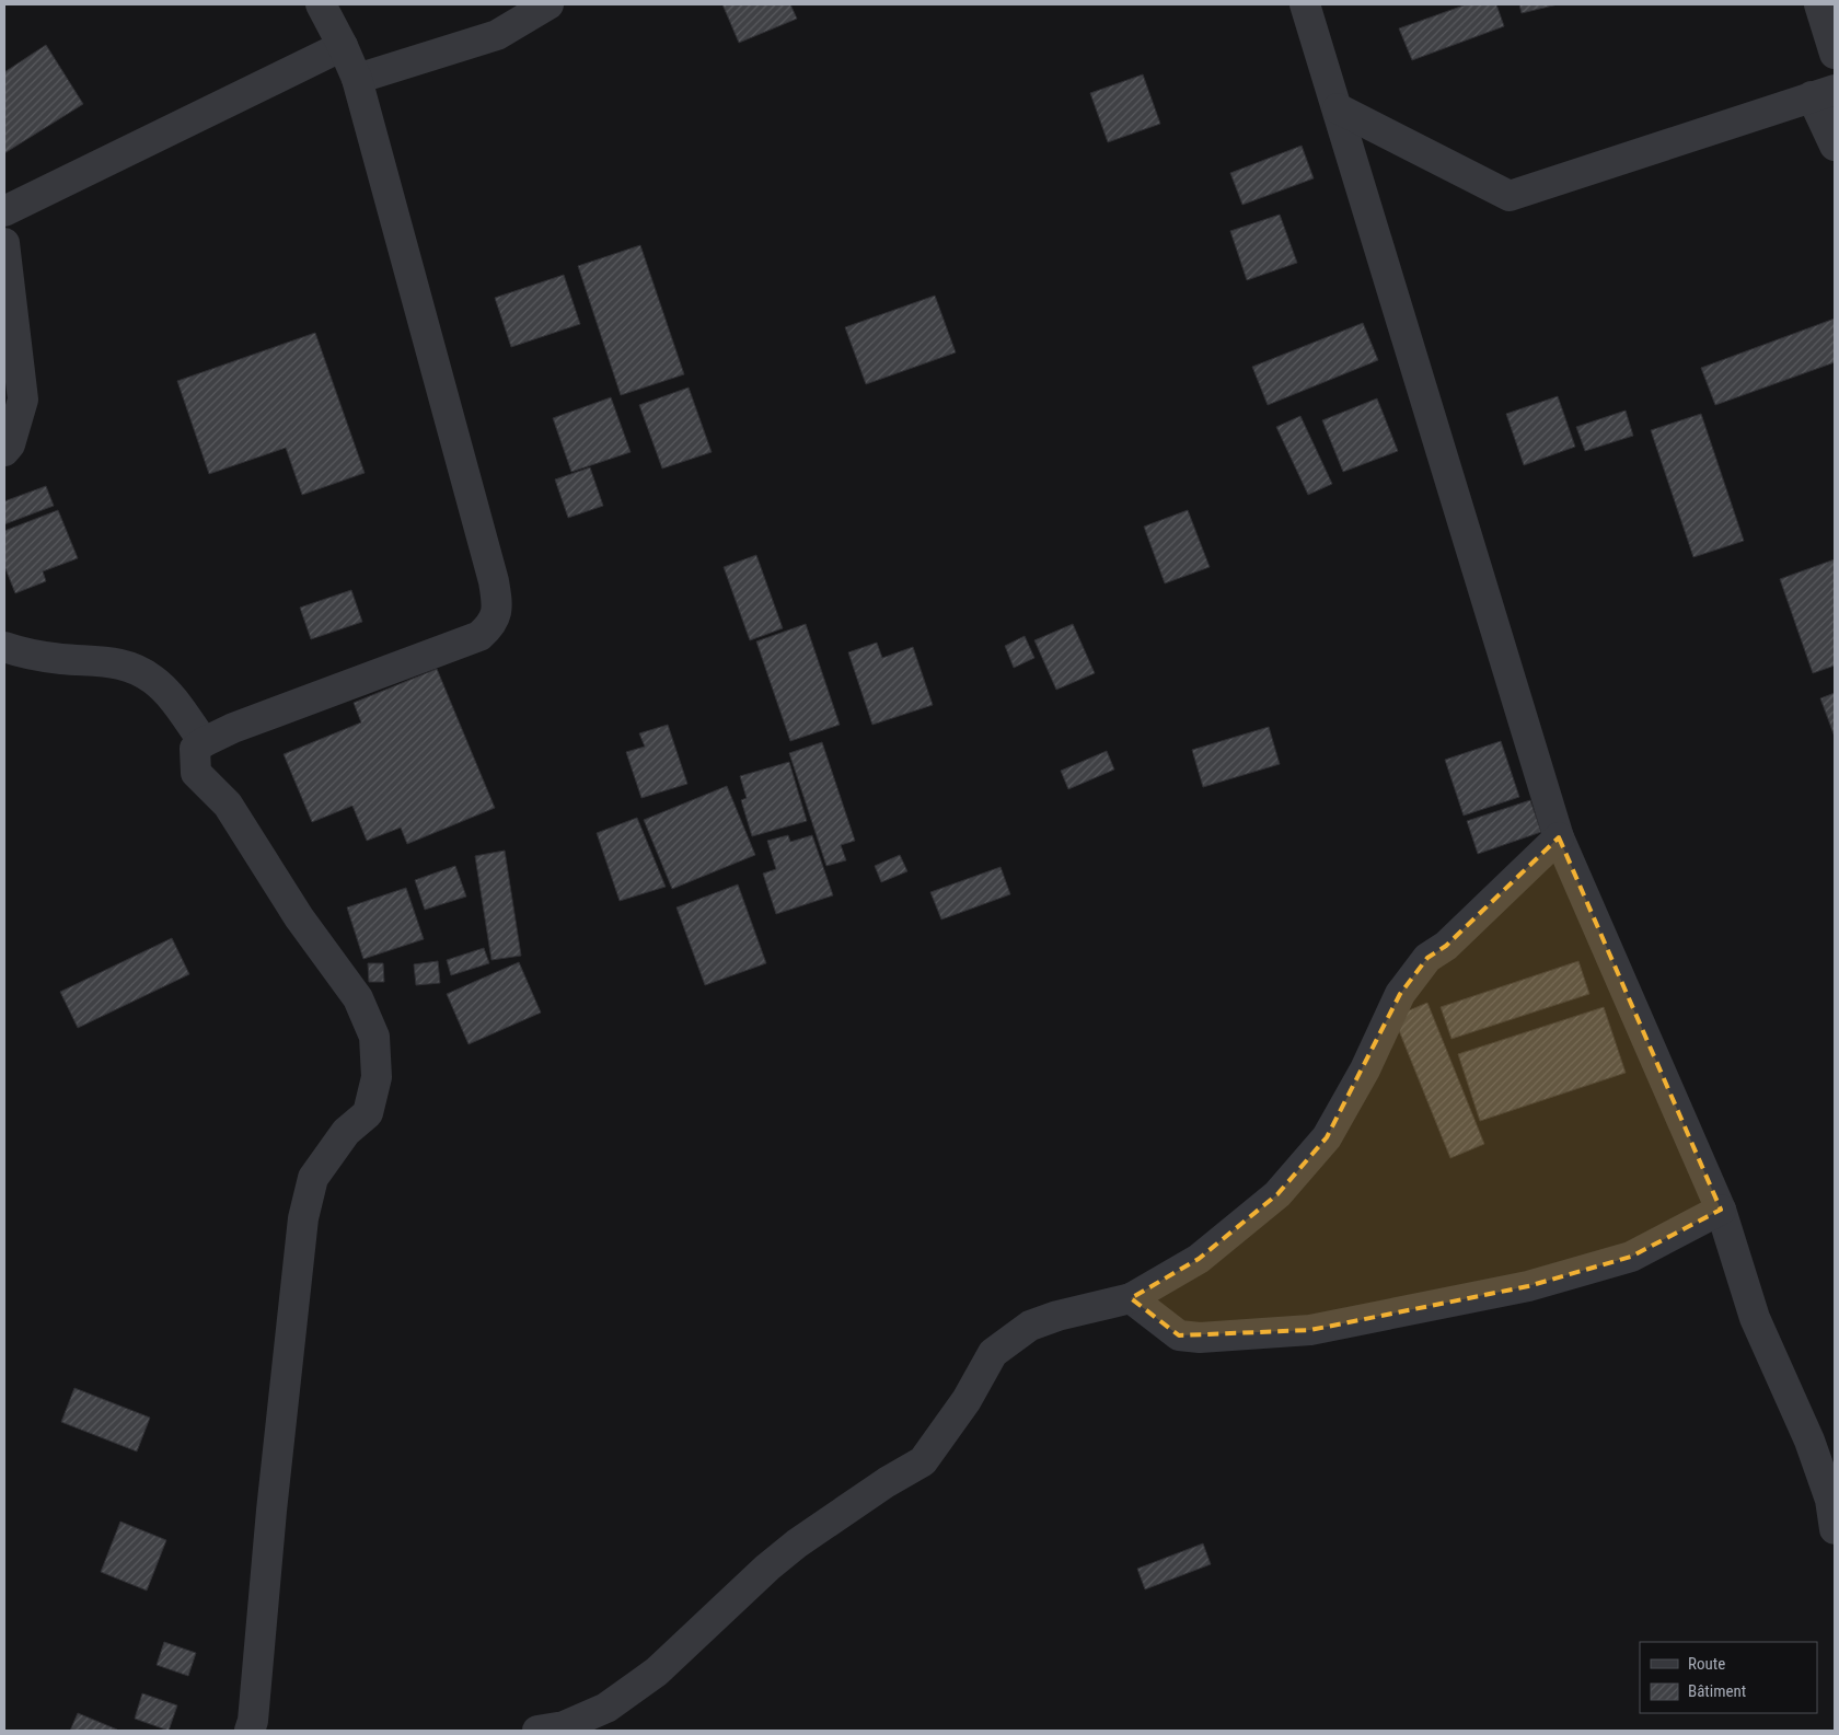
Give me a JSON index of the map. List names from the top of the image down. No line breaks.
{"legend":["Route","Bâtiment"]}
